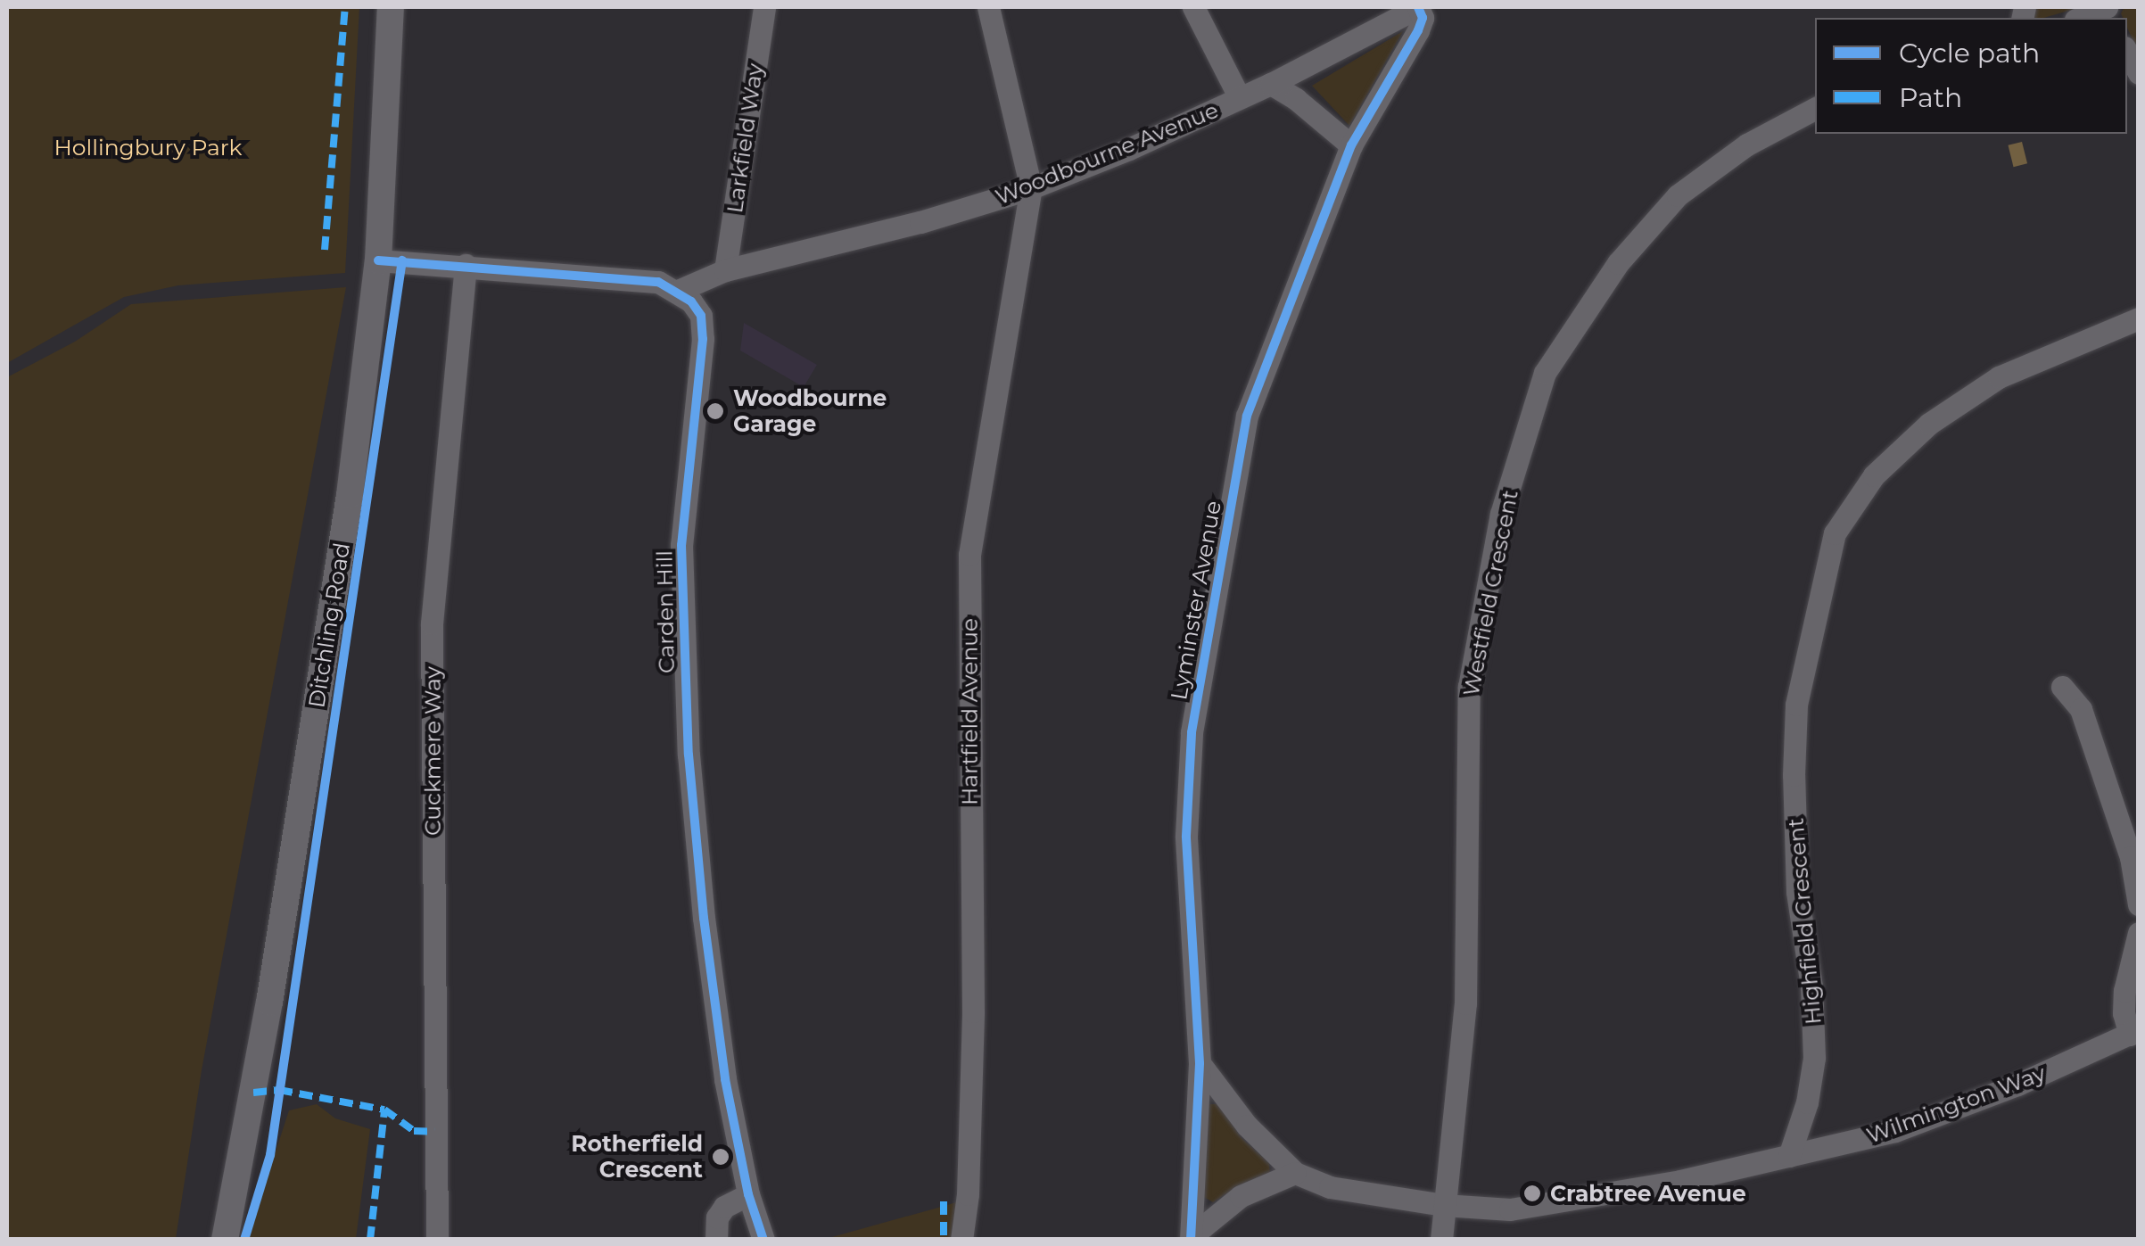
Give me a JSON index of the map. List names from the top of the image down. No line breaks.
{"streets":{"street":["Larkfield Way","Woodbourne Avenue","Westfield Crescent","Lyminster Avenue","Carden Hill","Ditchling Road","Hartfield Avenue","Cuckmere Way","Highfield Crescent","Wilmington Way"]},"crossings":[["Larkfield Way","Woodbourne Avenue"],["Woodbourne Avenue","Lyminster Avenue"],["Woodbourne Avenue","Carden Hill"],["Woodbourne Avenue","Hartfield Avenue"],["Westfield Crescent","Wilmington Way"],["Lyminster Avenue","Wilmington Way"],["Highfield Crescent","Wilmington Way"]],"parks":["Hollingbury Park"],"places":["Woodbourne Garage","Rotherfield Crescent","Crabtree Avenue"],"legend":["Cycle path","Path"]}
